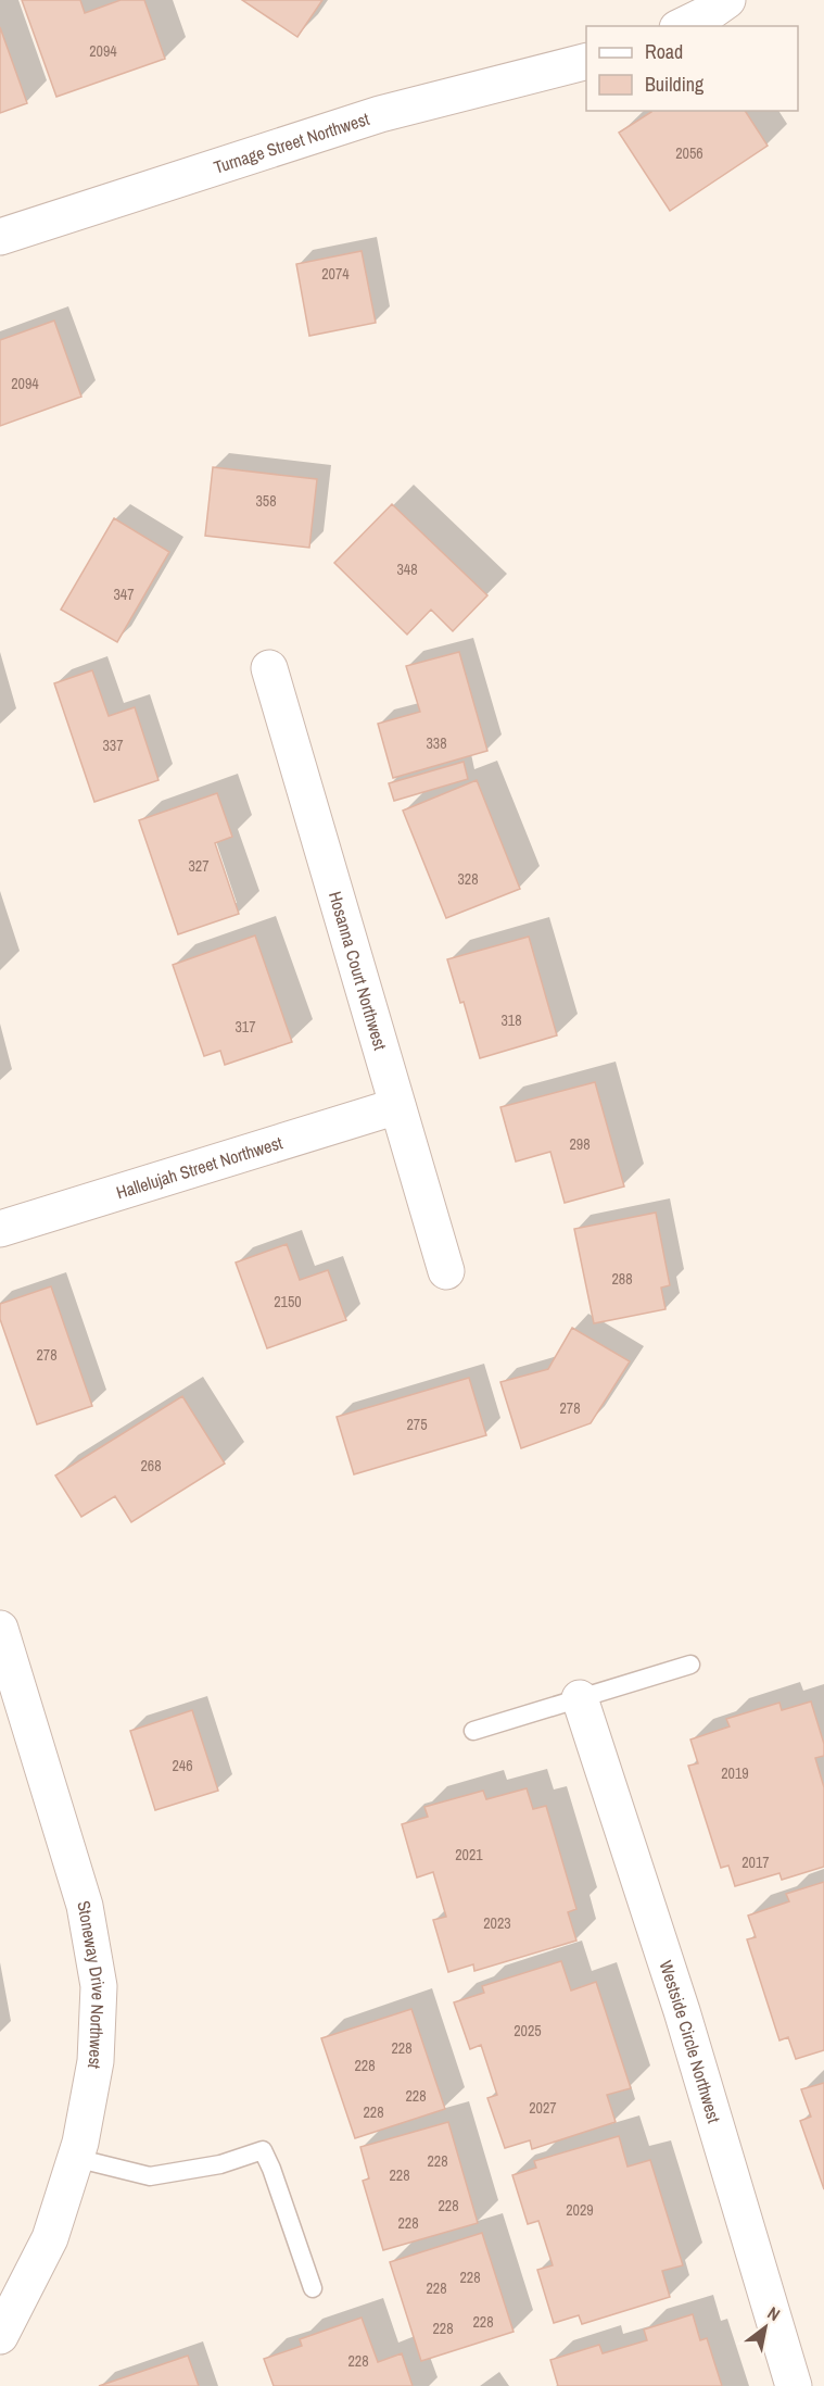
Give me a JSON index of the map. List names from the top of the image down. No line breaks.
{"streets":{"street":["Turnage Street Northwest","Hosanna Court Northwest","Hallelujah Street Northwest","Stoneway Drive Northwest","Westside Circle Northwest"]},"crossings":[["Hosanna Court Northwest","Hallelujah Street Northwest"]],"house_numbers":["2094","2056","2074","2094","358","348","347","338","337","327","328","318","317","298","288","2150","278","278","275","268","246","2019","2021","2017","2023","2025","228","228","228","2027","228","228","228","228","2029","228","228","228","228","228","228"],"legend":["Road","Building"],"north":"top right"}
